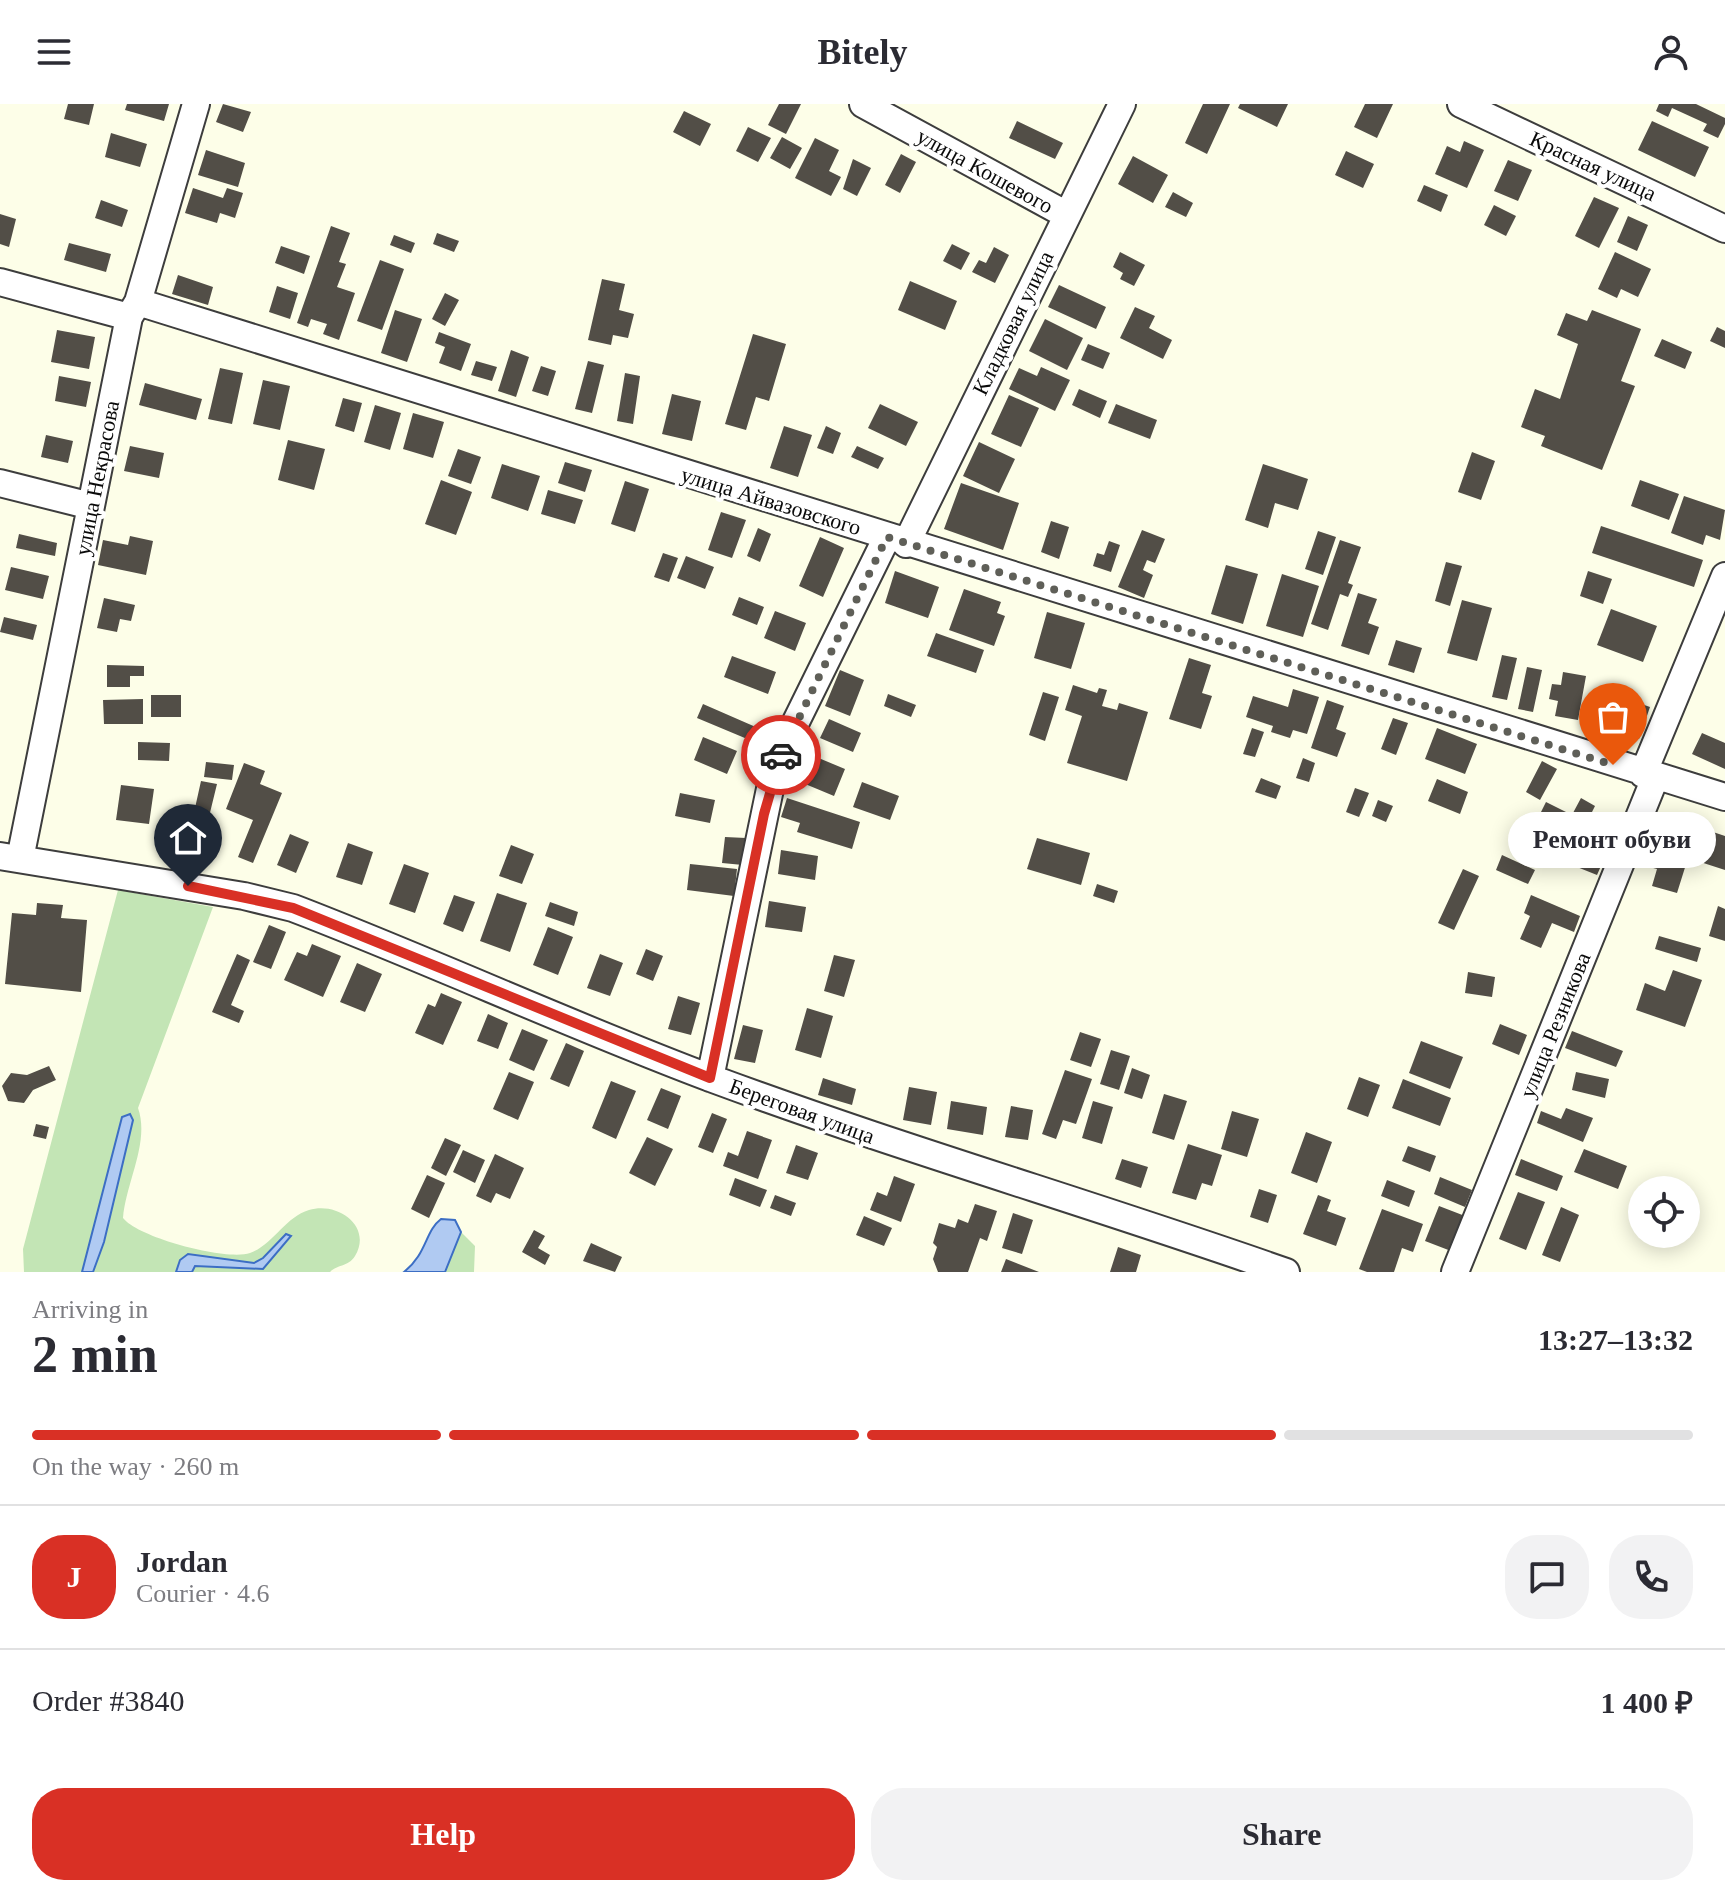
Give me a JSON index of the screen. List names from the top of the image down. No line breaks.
{"streets":{"street":["Красная улица","улица Кошевого","Кладковая улица","улица Некрасова","улица Айвазовского","улица Резникова","Береговая улица"]},"crossings":[["улица Кошевого","Кладковая улица"],["Кладковая улица","улица Айвазовского"],["Кладковая улица","Береговая улица"],["улица Некрасова","улица Айвазовского"],["улица Некрасова","Береговая улица"],["улица Айвазовского","улица Резникова"]],"places":["Ремонт обуви"],"page":{"header":"Bitely","bubble":"Ремонт обуви","heading":["2 min","Arriving in","13:27–13:32"],"panel":["Jordan","Courier · 4.6","Order #3840","1 400 ₽"],"bar":"On the way · 260 m","round":"J","buttons":["Help","Share"]}}
